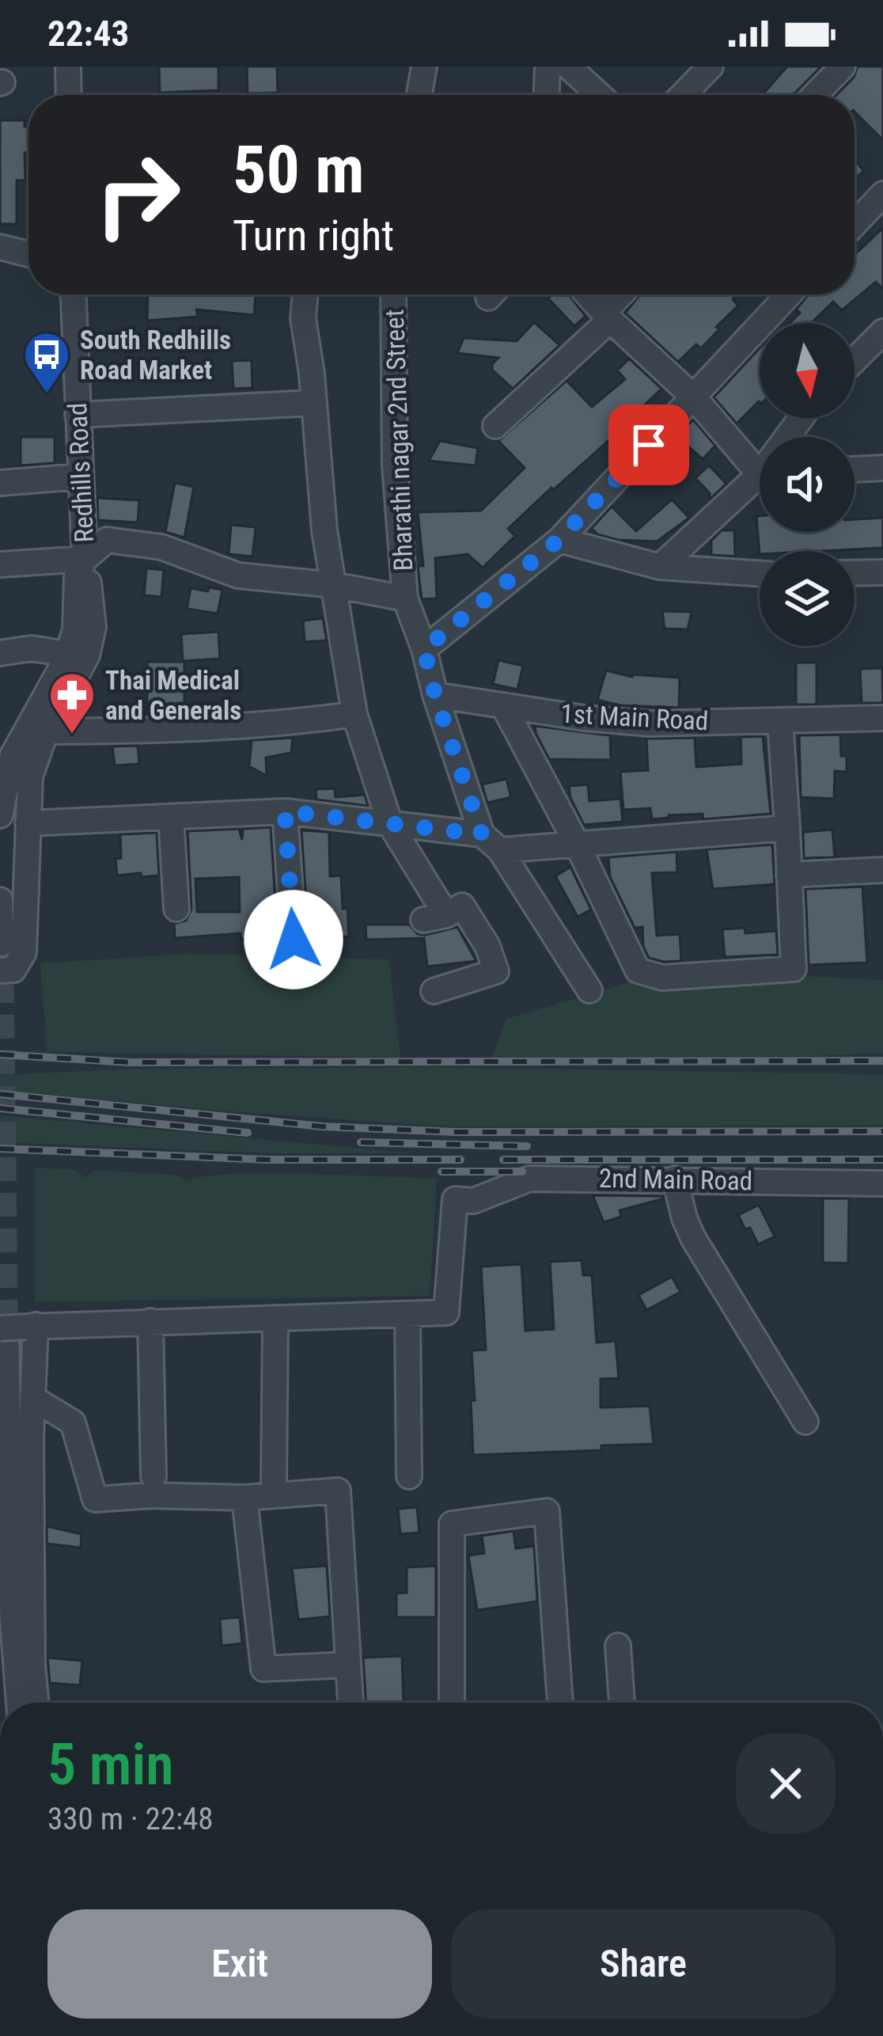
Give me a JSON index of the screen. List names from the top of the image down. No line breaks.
{"streets":{"street":["Bharathi nagar 2nd Street","Redhills Road","1st Main Road","2nd Main Road"]},"places":{"bus stop":["South Redhills Road Market"],"pharmacy":["Thai Medical and Generals"]},"north":"bottom","page":{"status":"22:43","turn":["50 m","Turn right"],"heading":["5 min","330 m · 22:48"],"buttons":["Exit","Share"]}}
